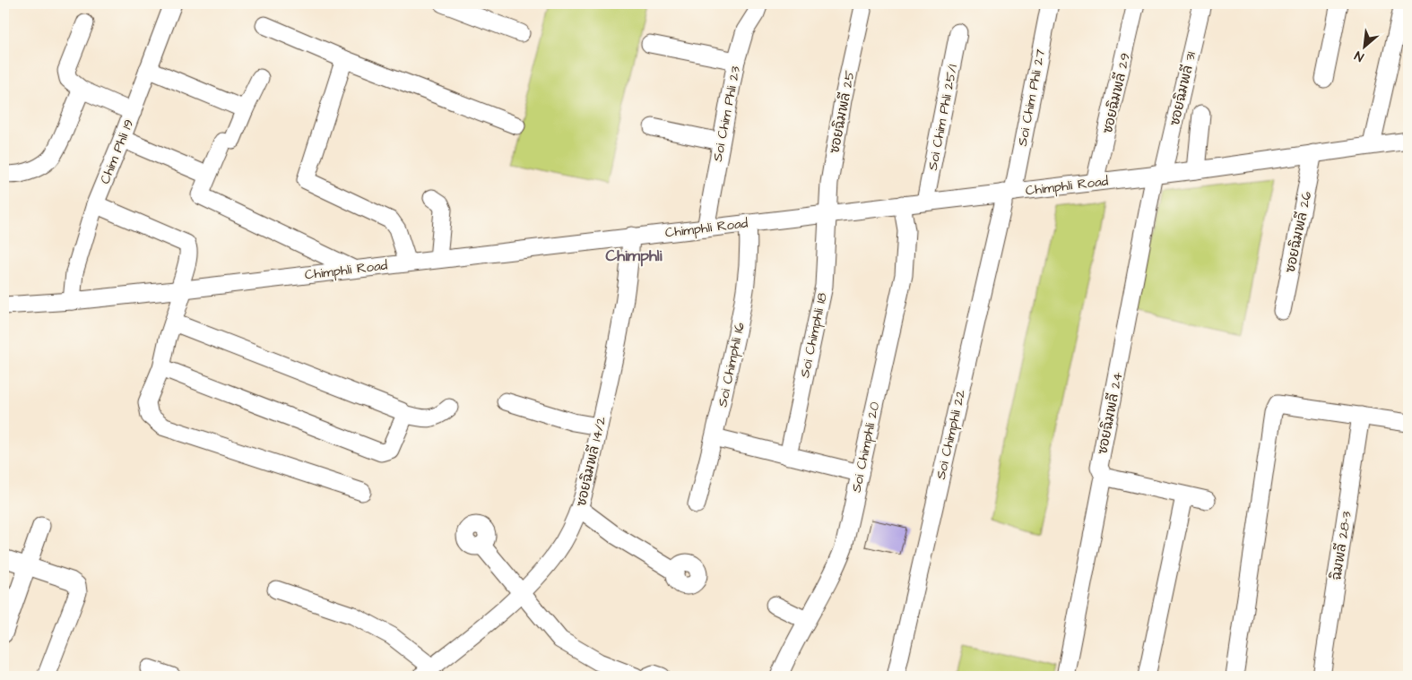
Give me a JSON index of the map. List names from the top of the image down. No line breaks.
{"streets":{"street":["ซอยฉิมพลี 31","ซอยฉิมพลี 29","Soi Chim Phli 27","ซอยฉิมพลี 25","Soi Chim Phli 23","Soi Chim Phli 25/1","Chim Phli 19","Chimphli Road","ซอยฉิมพลี 26","Soi Chimphli 18","Soi Chimphli 16","ซอยฉิมพลี 24","Soi Chimphli 22","Soi Chimphli 20","ซอยฉิมพลี 14/2","ฉิมพลี 28-3"]},"crossings":[["ซอยฉิมพลี 31","Chimphli Road"],["ซอยฉิมพลี 31","ซอยฉิมพลี 24"],["ซอยฉิมพลี 29","Chimphli Road"],["Soi Chim Phli 27","Chimphli Road"],["Soi Chim Phli 27","Soi Chimphli 22"],["ซอยฉิมพลี 25","Chimphli Road"],["ซอยฉิมพลี 25","Soi Chimphli 18"],["Soi Chim Phli 23","Chimphli Road"],["Soi Chim Phli 25/1","Chimphli Road"],["Chim Phli 19","Chimphli Road"],["Chimphli Road","ซอยฉิมพลี 26"],["Chimphli Road","Soi Chimphli 18"],["Chimphli Road","Soi Chimphli 16"],["Chimphli Road","ซอยฉิมพลี 24"],["Chimphli Road","Soi Chimphli 22"],["Chimphli Road","Soi Chimphli 20"],["Chimphli Road","ซอยฉิมพลี 14/2"]],"districts":["Chimphli"],"north":"bottom left"}
